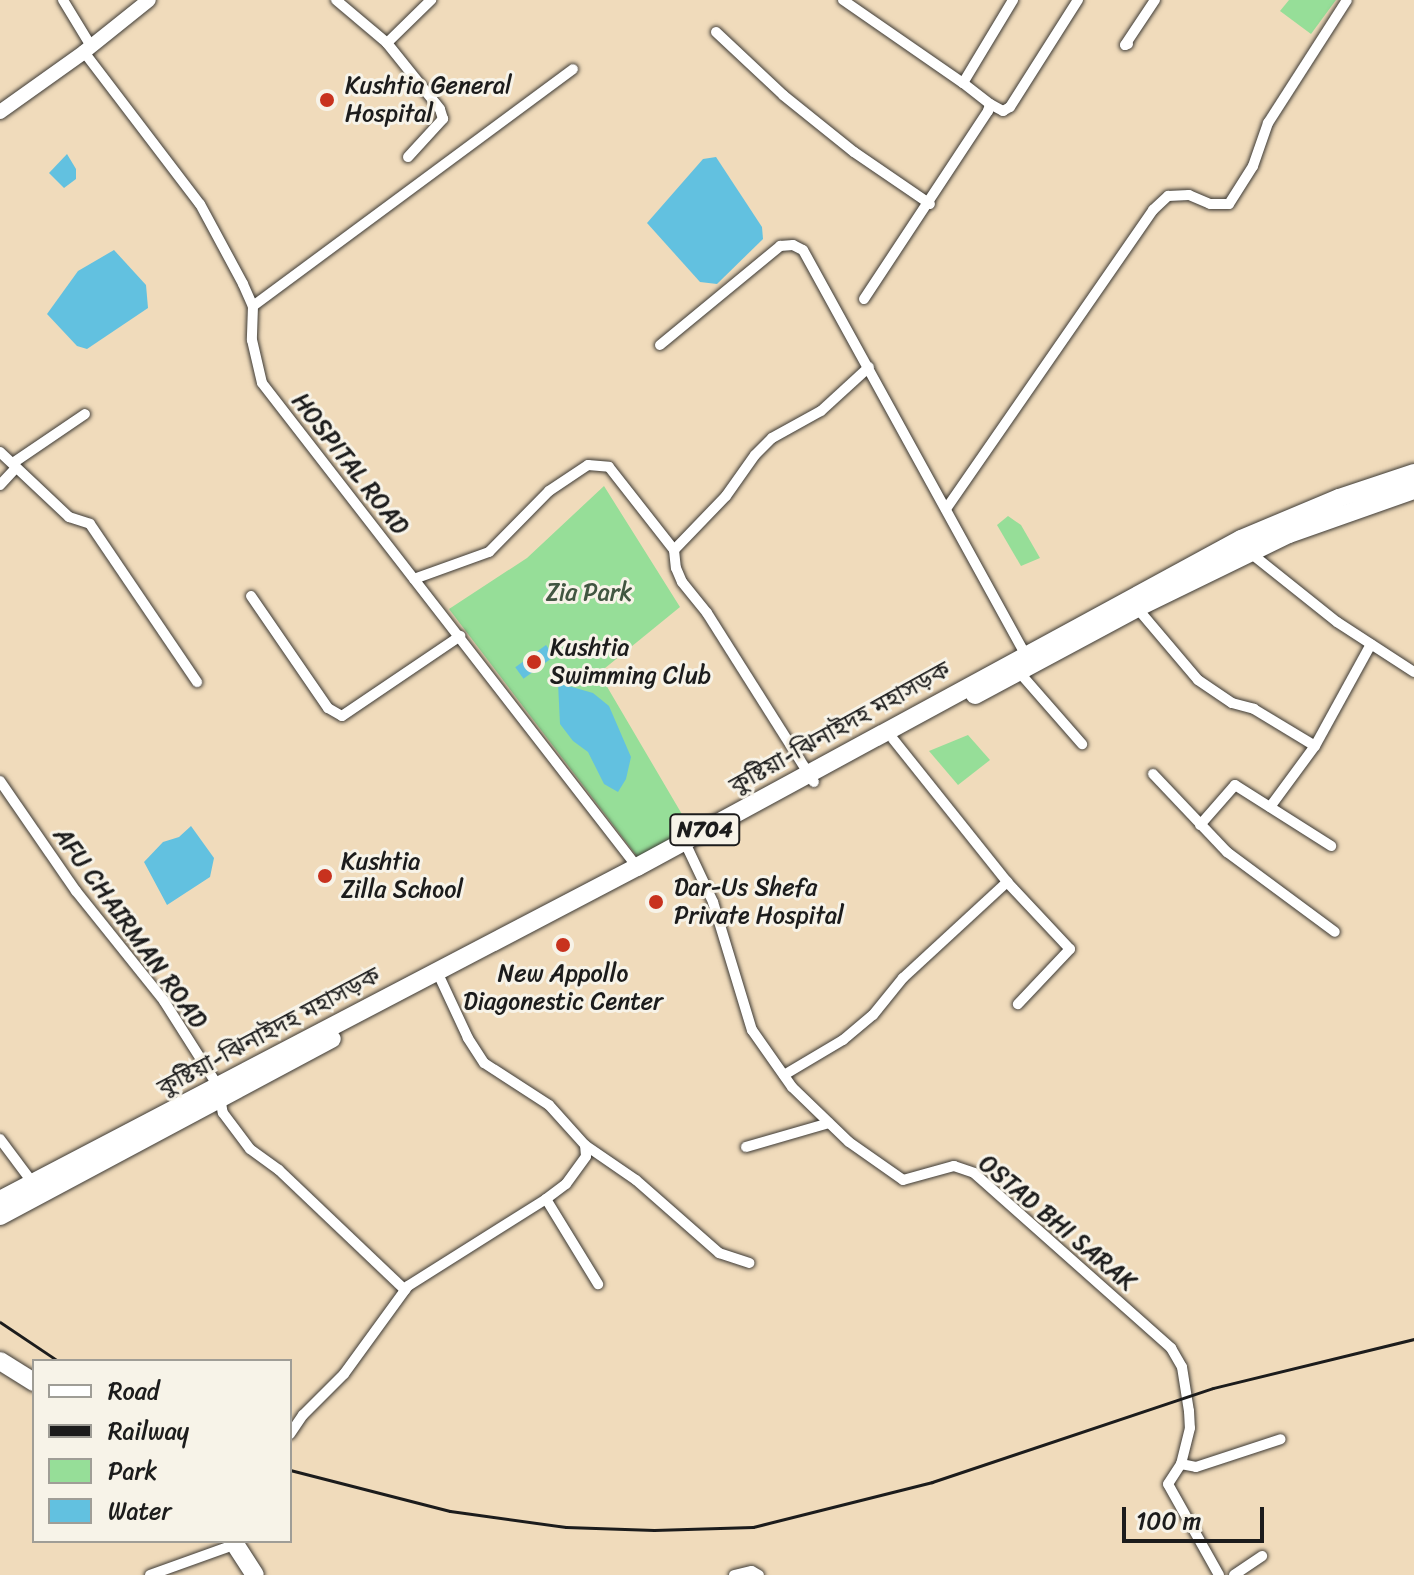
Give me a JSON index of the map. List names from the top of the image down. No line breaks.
{"streets":{"highway":["কুষ্টিয়া-ঝিনাইদহ মহাসড়ক","N704"],"street":["HOSPITAL ROAD","AFU CHAIRMAN ROAD","OSTAD BHI SARAK"]},"crossings":[["HOSPITAL ROAD","কুষ্টিয়া-ঝিনাইদহ মহাসড়ক"],["কুষ্টিয়া-ঝিনাইদহ মহাসড়ক","AFU CHAIRMAN ROAD"],["কুষ্টিয়া-ঝিনাইদহ মহাসড়ক","OSTAD BHI SARAK"]],"parks":["Zia Park"],"places":["Kushtia General Hospital","Kushtia Swimming Club","Kushtia Zilla School","Dar-Us Shefa Private Hospital","New Appollo Diagonestic Center"],"legend":["Road","Railway","Park","Water"],"scale_bar":"100 m"}
